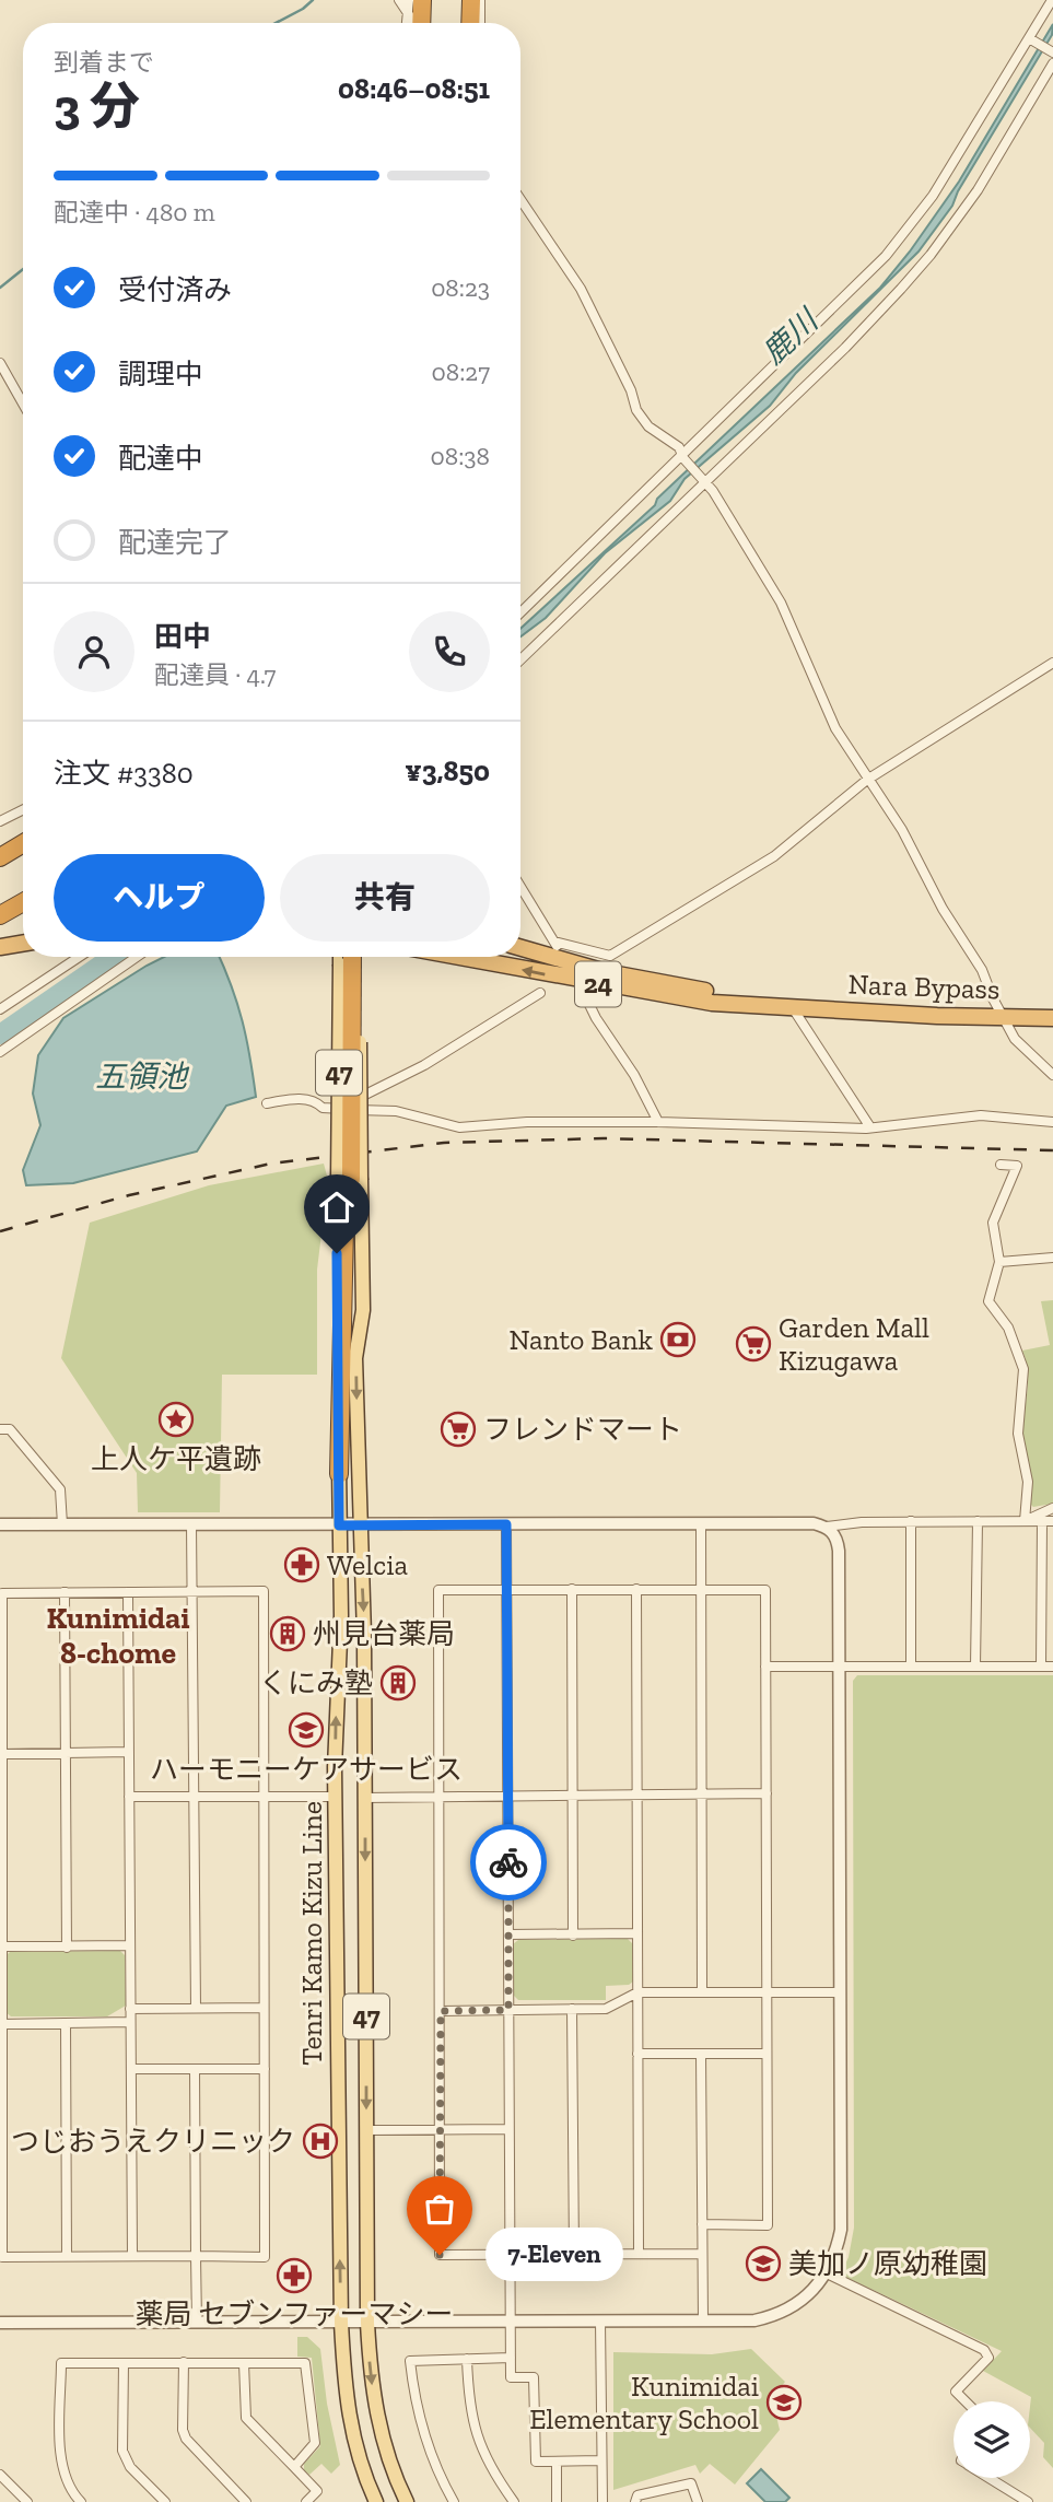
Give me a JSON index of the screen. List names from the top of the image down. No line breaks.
{"streets":{"highway":["24","Nara Bypass"],"main road":["47","Tenri Kamo Kizu Line"]},"districts":["Kunimidai 8-chome"],"water":["鹿川","五領池"],"places":{"bank":["Nanto Bank"],"supermarket":["Garden Mall Kizugawa","フレンドマート"],"place":["上人ケ平遺跡"],"pharmacy":["Welcia","薬局 セブンファーマシー"],"building":["州見台薬局","くにみ塾"],"school or university":["ハーモニーケアサービス","美加ノ原幼稚園","Kunimidai Elementary School"],"hospital":["つじおうえクリニック"],"other":["7-Eleven"]},"page":{"heading":["3 分","到着まで","08:46–08:51"],"panel":["田中","配達員 · 4.7","注文 #3380","¥3,850"],"bar":"配達中 · 480 m","list":[["受付済み","08:23"],["調理中","08:27"],["配達中","08:38"],"配達完了"],"buttons":["ヘルプ","共有"],"bubble":"7-Eleven"}}
